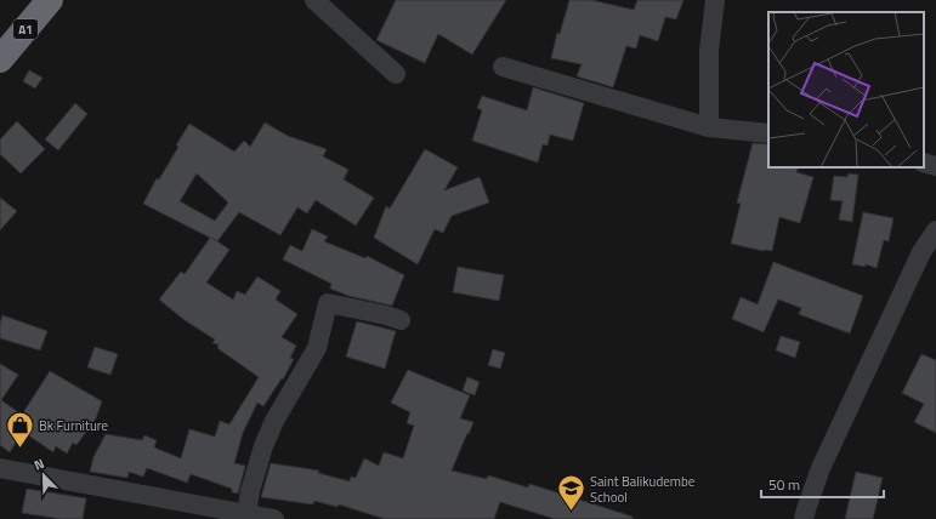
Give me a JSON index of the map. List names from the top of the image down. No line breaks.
{"streets":{"highway":["A1"]},"places":{"shop":["Bk Furniture"],"school or university":["Saint Balikudembe School"]},"scale_bar":"50 m","north":"top left"}
